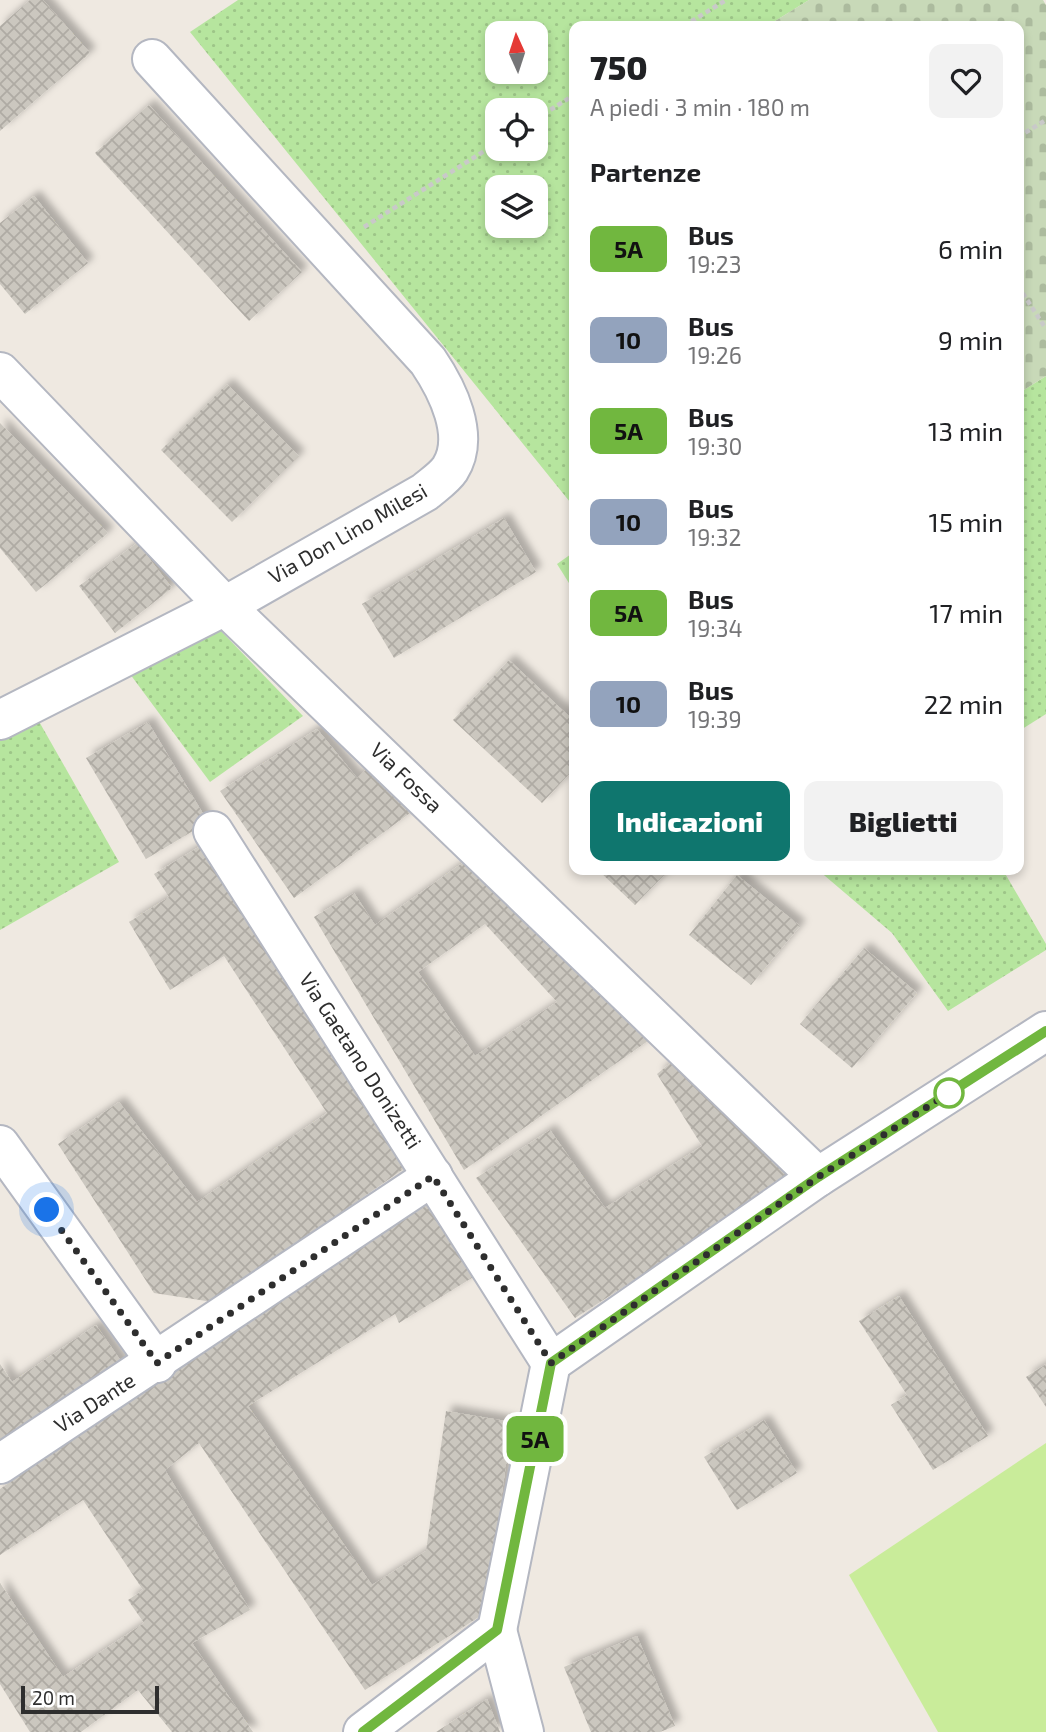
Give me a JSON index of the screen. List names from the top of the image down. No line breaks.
{"streets":{"street":["Via Don Lino Milesi","Via Fossa","Via Gaetano Donizetti","Via Dante"]},"crossings":[["Via Don Lino Milesi","Via Fossa"],["Via Gaetano Donizetti","Via Dante"]],"lines":["bus line 5A"],"scale_bar":"20 m","north":"top","page":{"on_map":"5A","heading":[["750","A piedi · 3 min · 180 m"],"Partenze"],"list":[{"mark":"5A","name":"Bus","note":"19:23","value":"6 min"},{"mark":"10","name":"Bus","note":"19:26","value":"9 min"},{"mark":"5A","name":"Bus","note":"19:30","value":"13 min"},{"mark":"10","name":"Bus","note":"19:32","value":"15 min"},{"mark":"5A","name":"Bus","note":"19:34","value":"17 min"},{"mark":"10","name":"Bus","note":"19:39","value":"22 min"}],"buttons":["Indicazioni","Biglietti"],"scale":"20 m"}}
